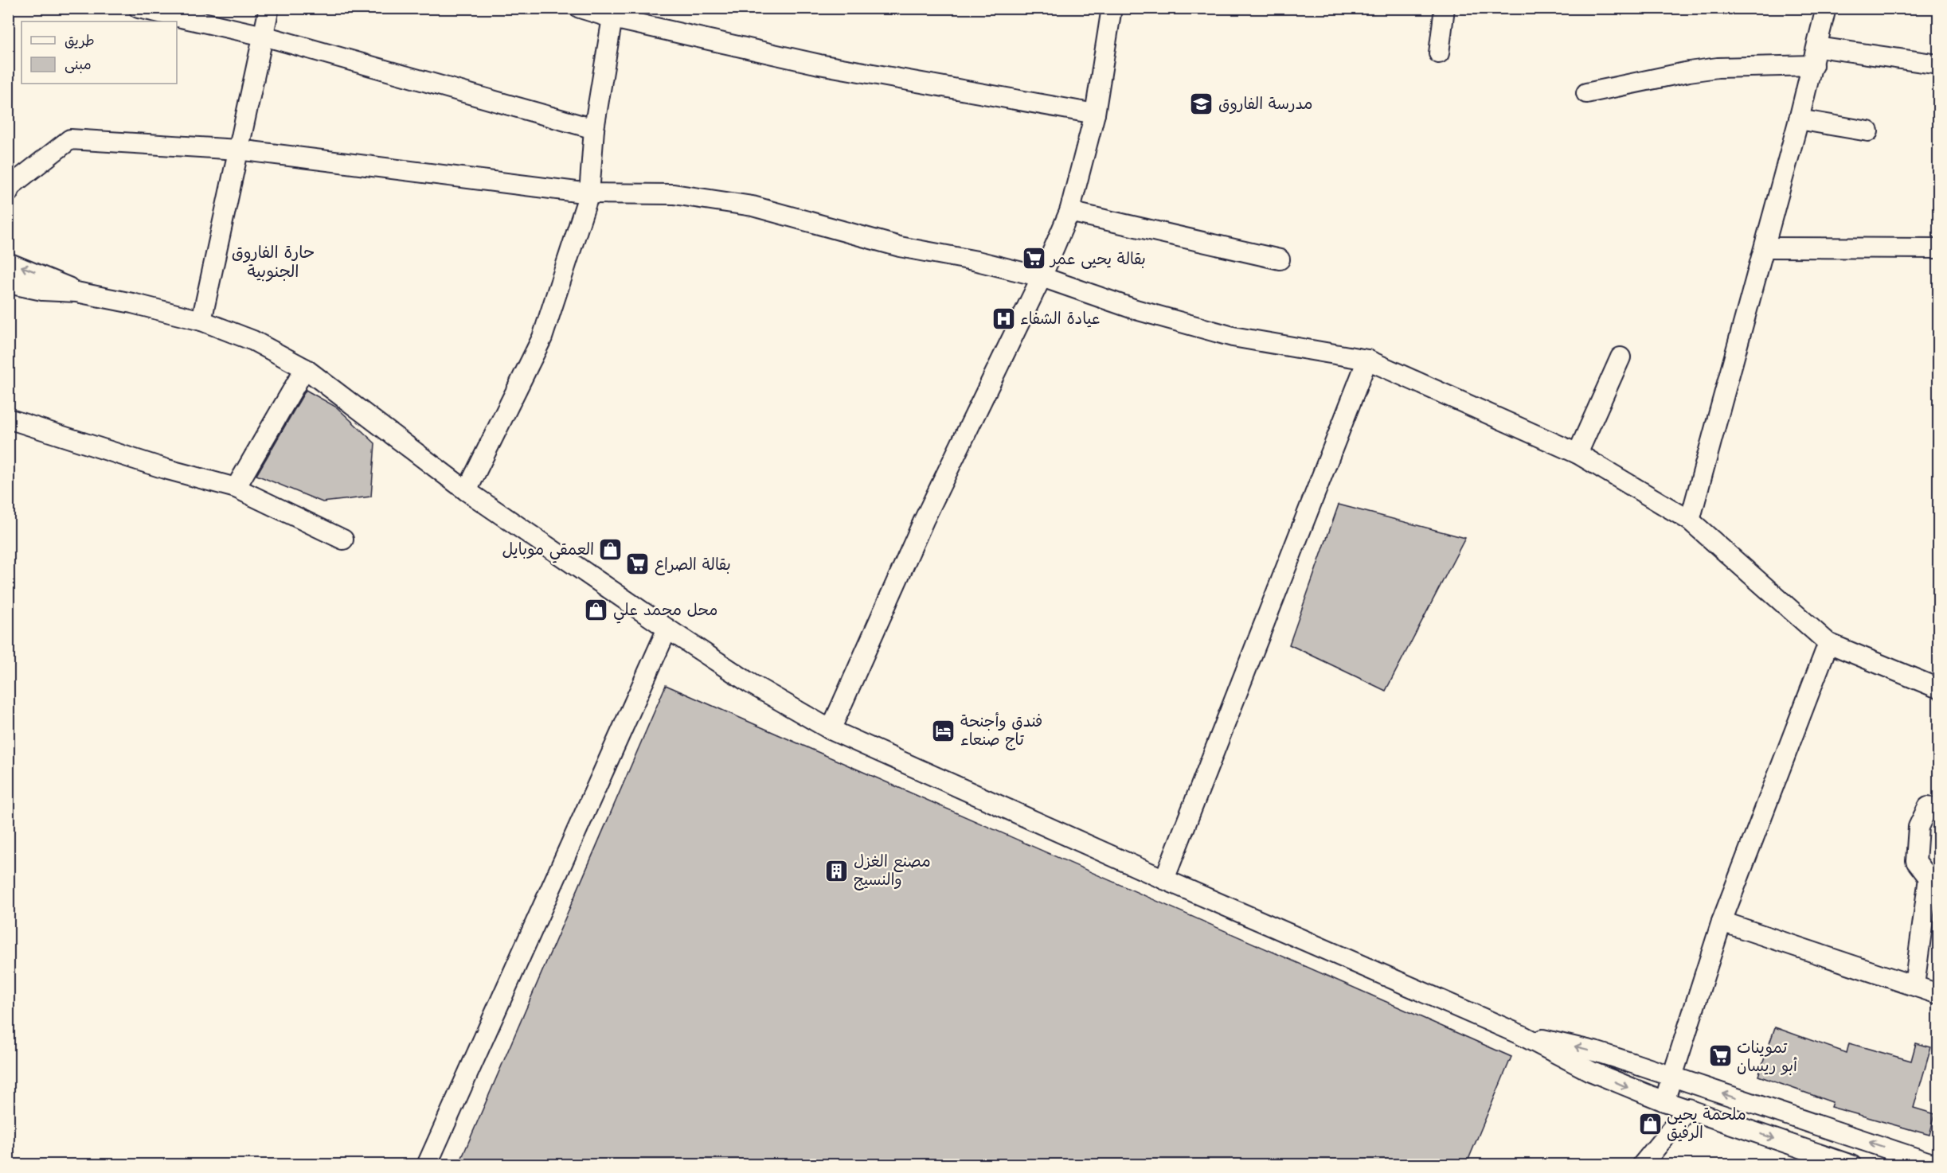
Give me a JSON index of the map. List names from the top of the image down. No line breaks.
{"districts":["حارة الفاروق الجنوبية"],"places":{"school or university":["مدرسة الفاروق"],"supermarket":["بقالة يحيى عمر","بقالة الصراع","تموينات أبو ريسان"],"hospital":["عيادة الشفاء"],"shop":["العمقي موبايل","محل محمد علي","ملحمة يحيى الرفيق"],"hotel":["فندق وأجنحة تاج صنعاء"],"building":["مصنع الغزل والنسيج"]},"legend":["طريق","مبنى"]}
